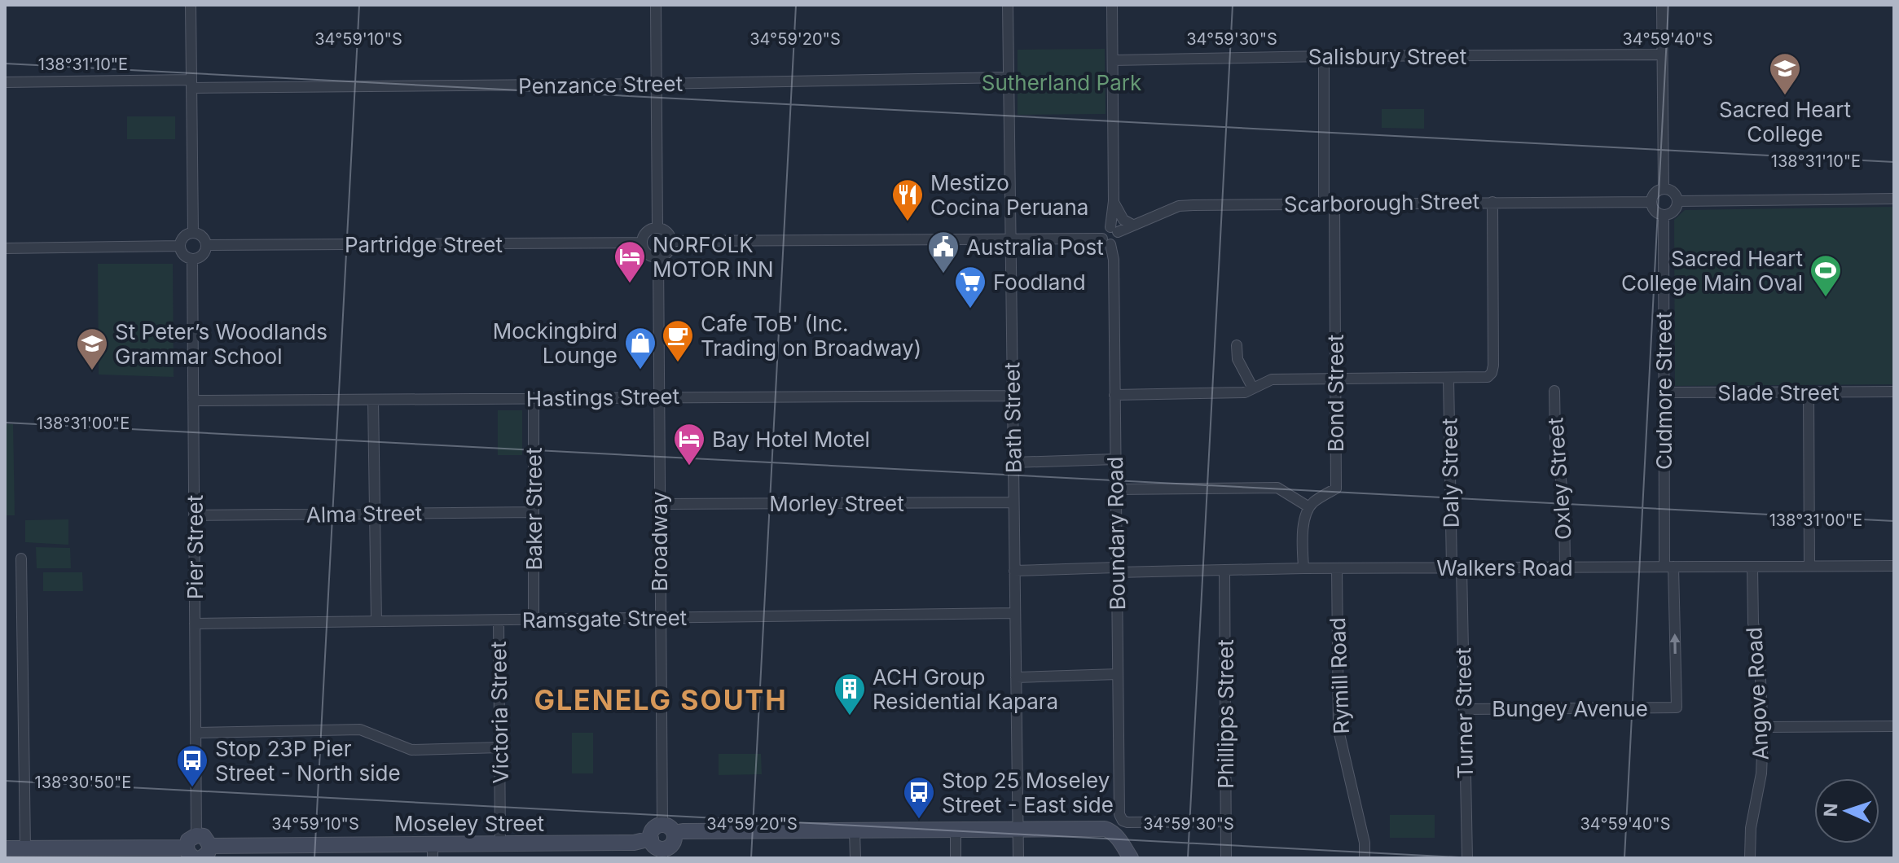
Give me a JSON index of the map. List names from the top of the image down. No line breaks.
{"streets":{"street":["Salisbury Street","Penzance Street","Scarborough Street","Partridge Street","Cudmore Street","Slade Street","Bond Street","Hastings Street","Bath Street","Daly Street","Oxley Street","Morley Street","Baker Street","Alma Street","Boundary Road","Broadway","Pier Street","Walkers Road","Ramsgate Street","Rymill Road","Angove Road","Bungey Avenue","Victoria Street","Turner Street","Phillipps Street","Moseley Street"]},"crossings":[["Salisbury Street","Bond Street"],["Penzance Street","Bath Street"],["Scarborough Street","Cudmore Street"],["Scarborough Street","Bond Street"],["Partridge Street","Broadway"],["Partridge Street","Pier Street"],["Cudmore Street","Slade Street"],["Cudmore Street","Walkers Road"],["Cudmore Street","Bungey Avenue"],["Hastings Street","Bath Street"],["Hastings Street","Baker Street"],["Hastings Street","Broadway"],["Hastings Street","Pier Street"],["Bath Street","Morley Street"],["Bath Street","Walkers Road"],["Bath Street","Ramsgate Street"],["Daly Street","Walkers Road"],["Daly Street","Turner Street"],["Oxley Street","Walkers Road"],["Morley Street","Broadway"],["Baker Street","Alma Street"],["Baker Street","Ramsgate Street"],["Alma Street","Pier Street"],["Boundary Road","Walkers Road"],["Boundary Road","Phillipps Street"],["Broadway","Ramsgate Street"],["Broadway","Moseley Street"],["Pier Street","Ramsgate Street"],["Walkers Road","Rymill Road"],["Walkers Road","Angove Road"],["Walkers Road","Turner Street"],["Walkers Road","Phillipps Street"],["Ramsgate Street","Victoria Street"],["Bungey Avenue","Turner Street"],["Victoria Street","Moseley Street"]],"districts":["GLENELG SOUTH"],"parks":["Sutherland Park"],"places":{"school or university":["Sacred Heart College","St Peter’s Woodlands Grammar School"],"restaurant":["Mestizo Cocina Peruana"],"public building":["Australia Post"],"hotel":["NORFOLK MOTOR INN","Bay Hotel Motel"],"sports":["Sacred Heart College Main Oval"],"supermarket":["Foodland"],"cafe":["Cafe ToB' (Inc. Trading on Broadway)"],"shop":["Mockingbird Lounge"],"building":["ACH Group Residential Kapara"],"bus stop":["Stop 23P Pier Street - North side","Stop 25 Moseley Street - East side"]},"north":"left","coordinates":["34°59'10\"S","34°59'20\"S","34°59'30\"S","34°59'40\"S","138°31'10\"E","138°31'00\"E","138°30'50\"E"]}
